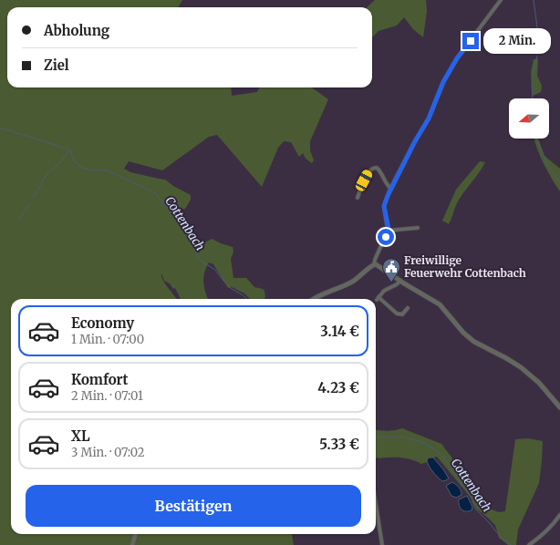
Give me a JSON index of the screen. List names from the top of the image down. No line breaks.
{"water":["Cottenbach"],"places":{"public building":["Freiwillige Feuerwehr Cottenbach"]},"north":"left","page":{"banner":["Abholung","Ziel"],"bubble":"2 Min.","list":[{"name":"Economy","note":"1 Min. · 07:00","value":"3.14 €"},{"name":"Komfort","note":"2 Min. · 07:01","value":"4.23 €"},{"name":"XL","note":"3 Min. · 07:02","value":"5.33 €"}],"buttons":"Bestätigen"}}
